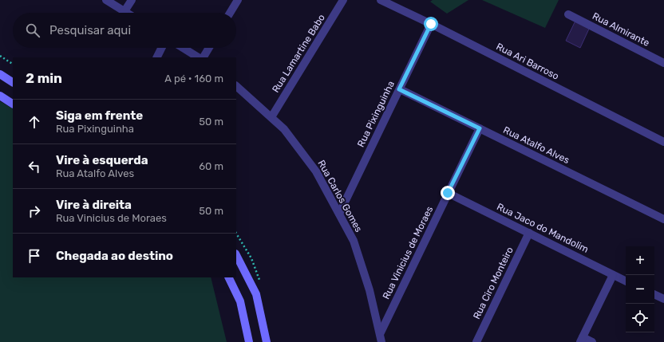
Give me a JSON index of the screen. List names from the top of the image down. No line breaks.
{"streets":{"street":["Rua Almirante","Rua Lamartine Babo","Rua Ari Barroso","Rua Pixinguinha","Rua Atalfo Alves","Rua Carlos Gomes","Rua Jaco do Mandolim","Rua Vinicius de Moraes","Rua Ciro Monteiro"]},"crossings":[["Rua Lamartine Babo","Rua Carlos Gomes"],["Rua Ari Barroso","Rua Pixinguinha"],["Rua Pixinguinha","Rua Atalfo Alves"],["Rua Pixinguinha","Rua Carlos Gomes"],["Rua Atalfo Alves","Rua Vinicius de Moraes"],["Rua Carlos Gomes","Rua Vinicius de Moraes"],["Rua Jaco do Mandolim","Rua Vinicius de Moraes"],["Rua Jaco do Mandolim","Rua Ciro Monteiro"]],"page":{"search":"Pesquisar aqui","heading":["2 min","A pé · 160 m"],"list":[["Siga em frente","Rua Pixinguinha","50 m"],["Vire à esquerda","Rua Atalfo Alves","60 m"],["Vire à direita","Rua Vinicius de Moraes","50 m"],"Chegada ao destino"],"map_buttons":["+","−"]}}
